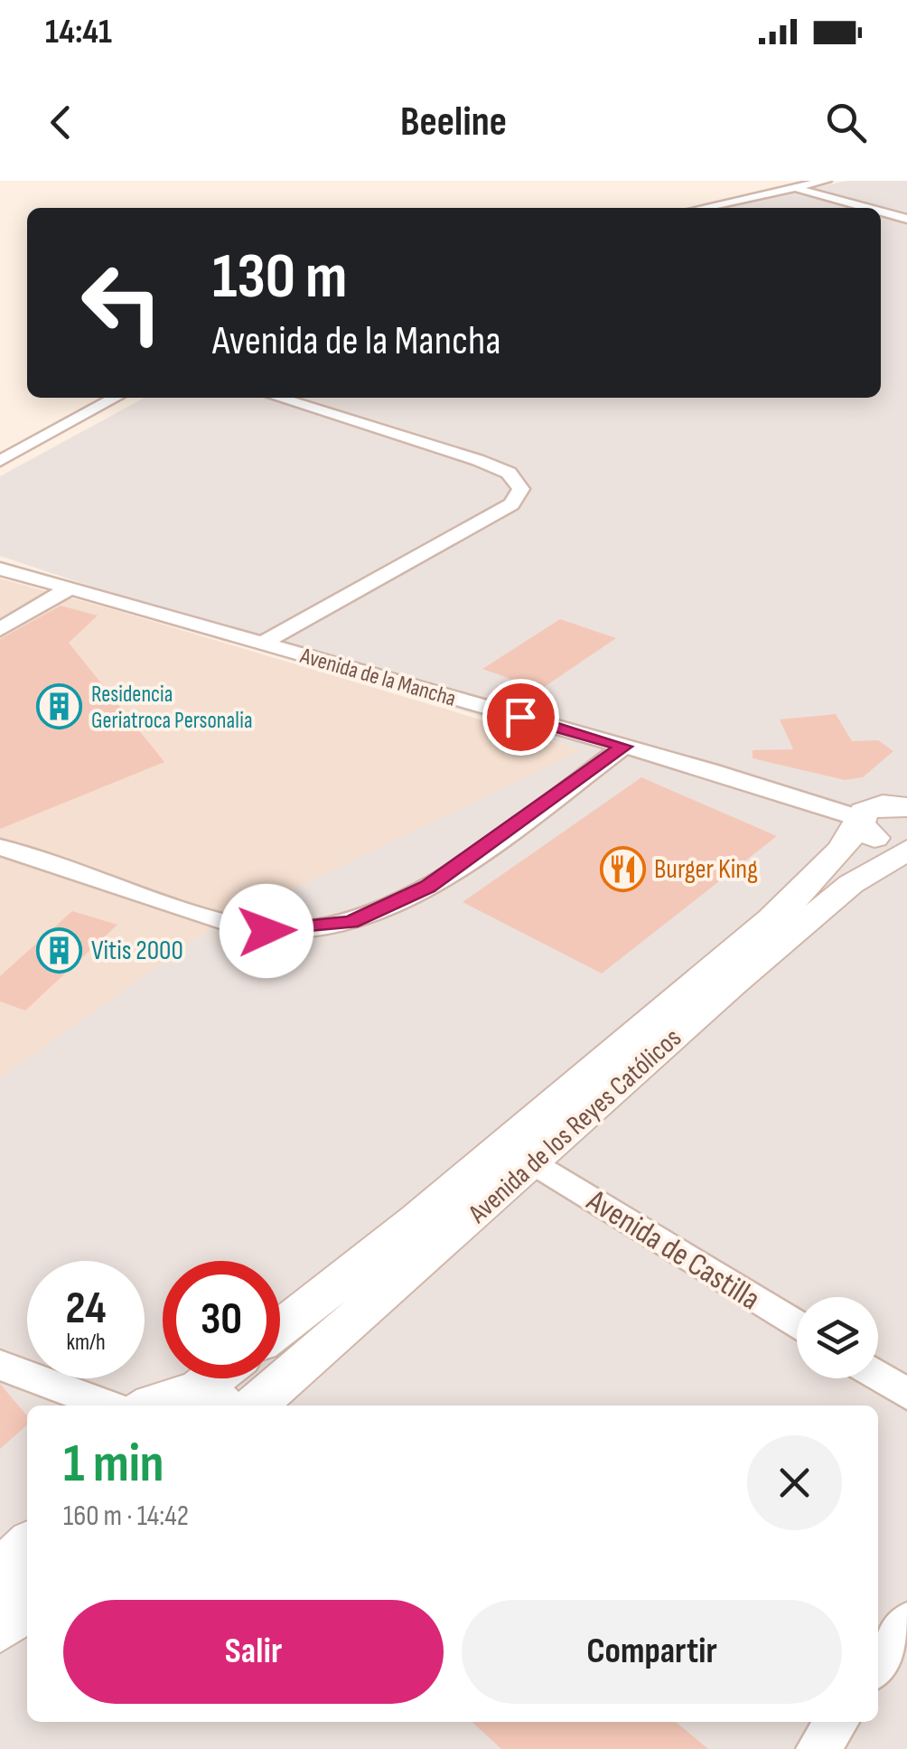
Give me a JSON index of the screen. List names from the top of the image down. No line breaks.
{"streets":{"street":["Avenida de la Mancha","Avenida de los Reyes Católicos","Avenida de Castilla"]},"crossings":[["Avenida de la Mancha","Avenida de los Reyes Católicos"],["Avenida de los Reyes Católicos","Avenida de Castilla"]],"places":{"building":["Residencia Geriatroca Personalia","Vitis 2000"],"restaurant":["Burger King"]},"page":{"status":"14:41","header":"Beeline","turn":["130 m","Avenida de la Mancha"],"speed":"24 km/h","limit":"30","heading":["1 min","160 m · 14:42"],"buttons":["Salir","Compartir"]}}
